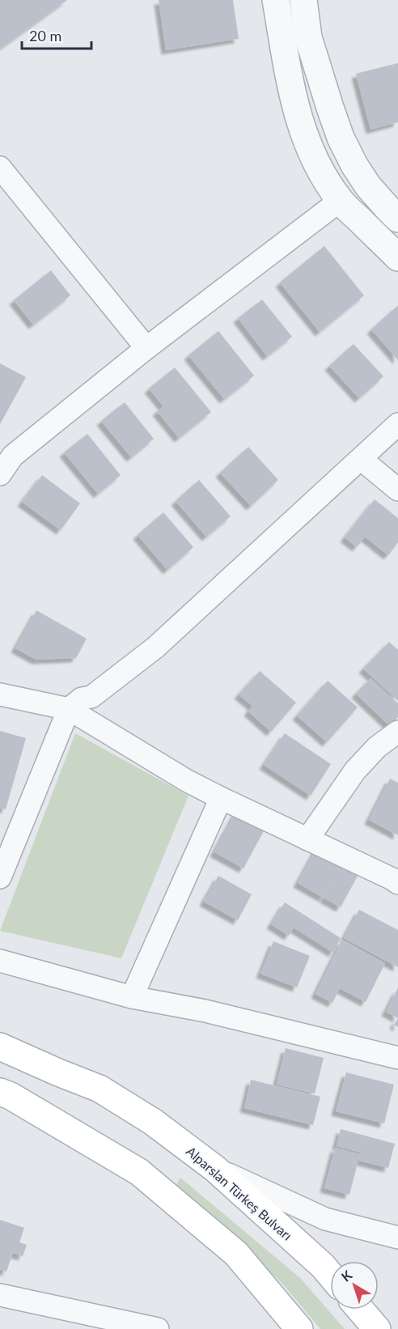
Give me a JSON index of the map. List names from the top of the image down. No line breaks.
{"streets":{"main road":["Alparslan Türkeş Bulvarı"]},"scale_bar":"20 m","north":"top left"}
